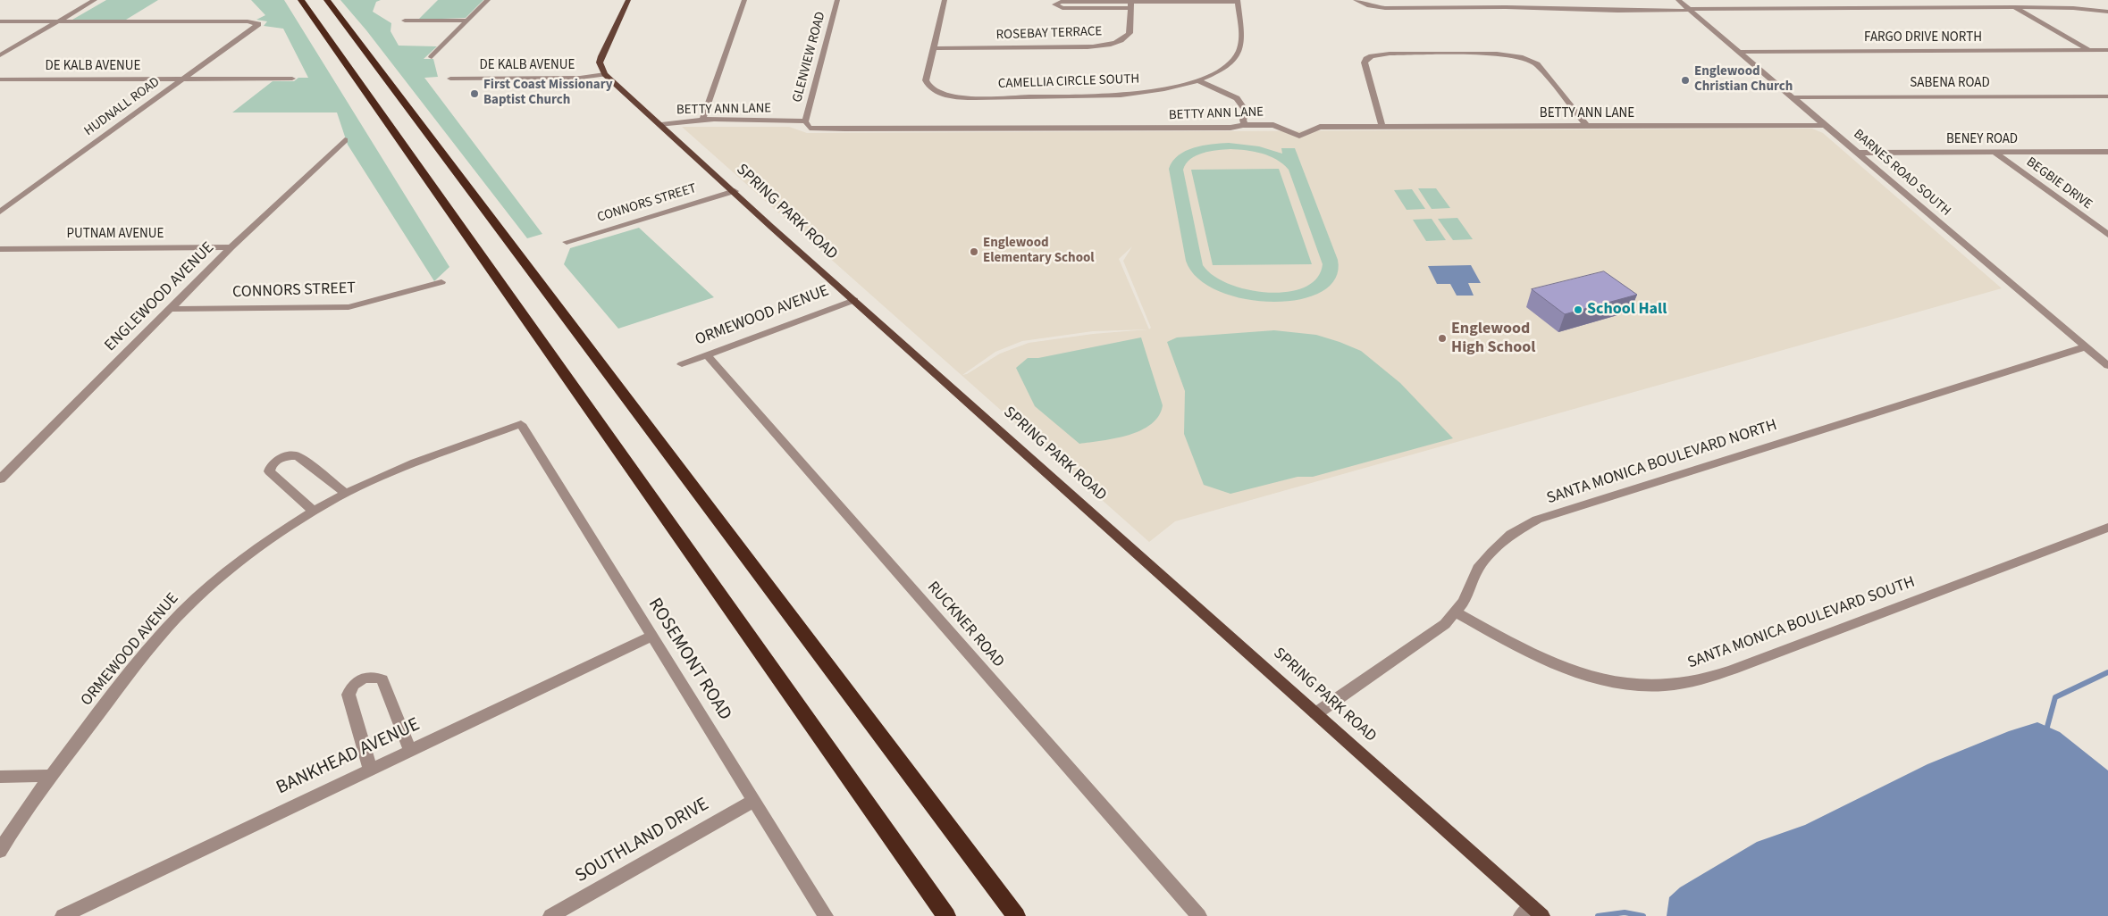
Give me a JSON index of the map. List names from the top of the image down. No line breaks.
{"streets":{"main road":["SPRING PARK ROAD"],"street":["ROSEBAY TERRACE","FARGO DRIVE NORTH","GLENVIEW ROAD","DE KALB AVENUE","CAMELLIA CIRCLE SOUTH","SABENA ROAD","HUDNALL ROAD","BETTY ANN LANE","BENEY ROAD","BARNES ROAD SOUTH","BEGBIE DRIVE","CONNORS STREET","PUTNAM AVENUE","ENGLEWOOD AVENUE","ORMEWOOD AVENUE","SANTA MONICA BOULEVARD NORTH","SANTA MONICA BOULEVARD SOUTH","RUCKNER ROAD","ROSEMONT ROAD","BANKHEAD AVENUE","SOUTHLAND DRIVE"]},"crossings":[["ROSEBAY TERRACE","CAMELLIA CIRCLE SOUTH"],["FARGO DRIVE NORTH","BARNES ROAD SOUTH"],["GLENVIEW ROAD","BETTY ANN LANE"],["DE KALB AVENUE","HUDNALL ROAD"],["DE KALB AVENUE","SPRING PARK ROAD"],["SABENA ROAD","BARNES ROAD SOUTH"],["BETTY ANN LANE","BARNES ROAD SOUTH"],["BETTY ANN LANE","SPRING PARK ROAD"],["BENEY ROAD","BARNES ROAD SOUTH"],["BENEY ROAD","BEGBIE DRIVE"],["BARNES ROAD SOUTH","SANTA MONICA BOULEVARD NORTH"],["CONNORS STREET","SPRING PARK ROAD"],["CONNORS STREET","ENGLEWOOD AVENUE"],["SPRING PARK ROAD","ORMEWOOD AVENUE"],["SPRING PARK ROAD","SANTA MONICA BOULEVARD NORTH"],["PUTNAM AVENUE","ENGLEWOOD AVENUE"],["ORMEWOOD AVENUE","RUCKNER ROAD"],["ORMEWOOD AVENUE","ROSEMONT ROAD"],["SANTA MONICA BOULEVARD NORTH","SANTA MONICA BOULEVARD SOUTH"],["ROSEMONT ROAD","BANKHEAD AVENUE"],["ROSEMONT ROAD","SOUTHLAND DRIVE"]],"places":["Englewood Christian Church","First Coast Missionary Baptist Church","Englewood Elementary School","School Hall","Englewood High School"]}
